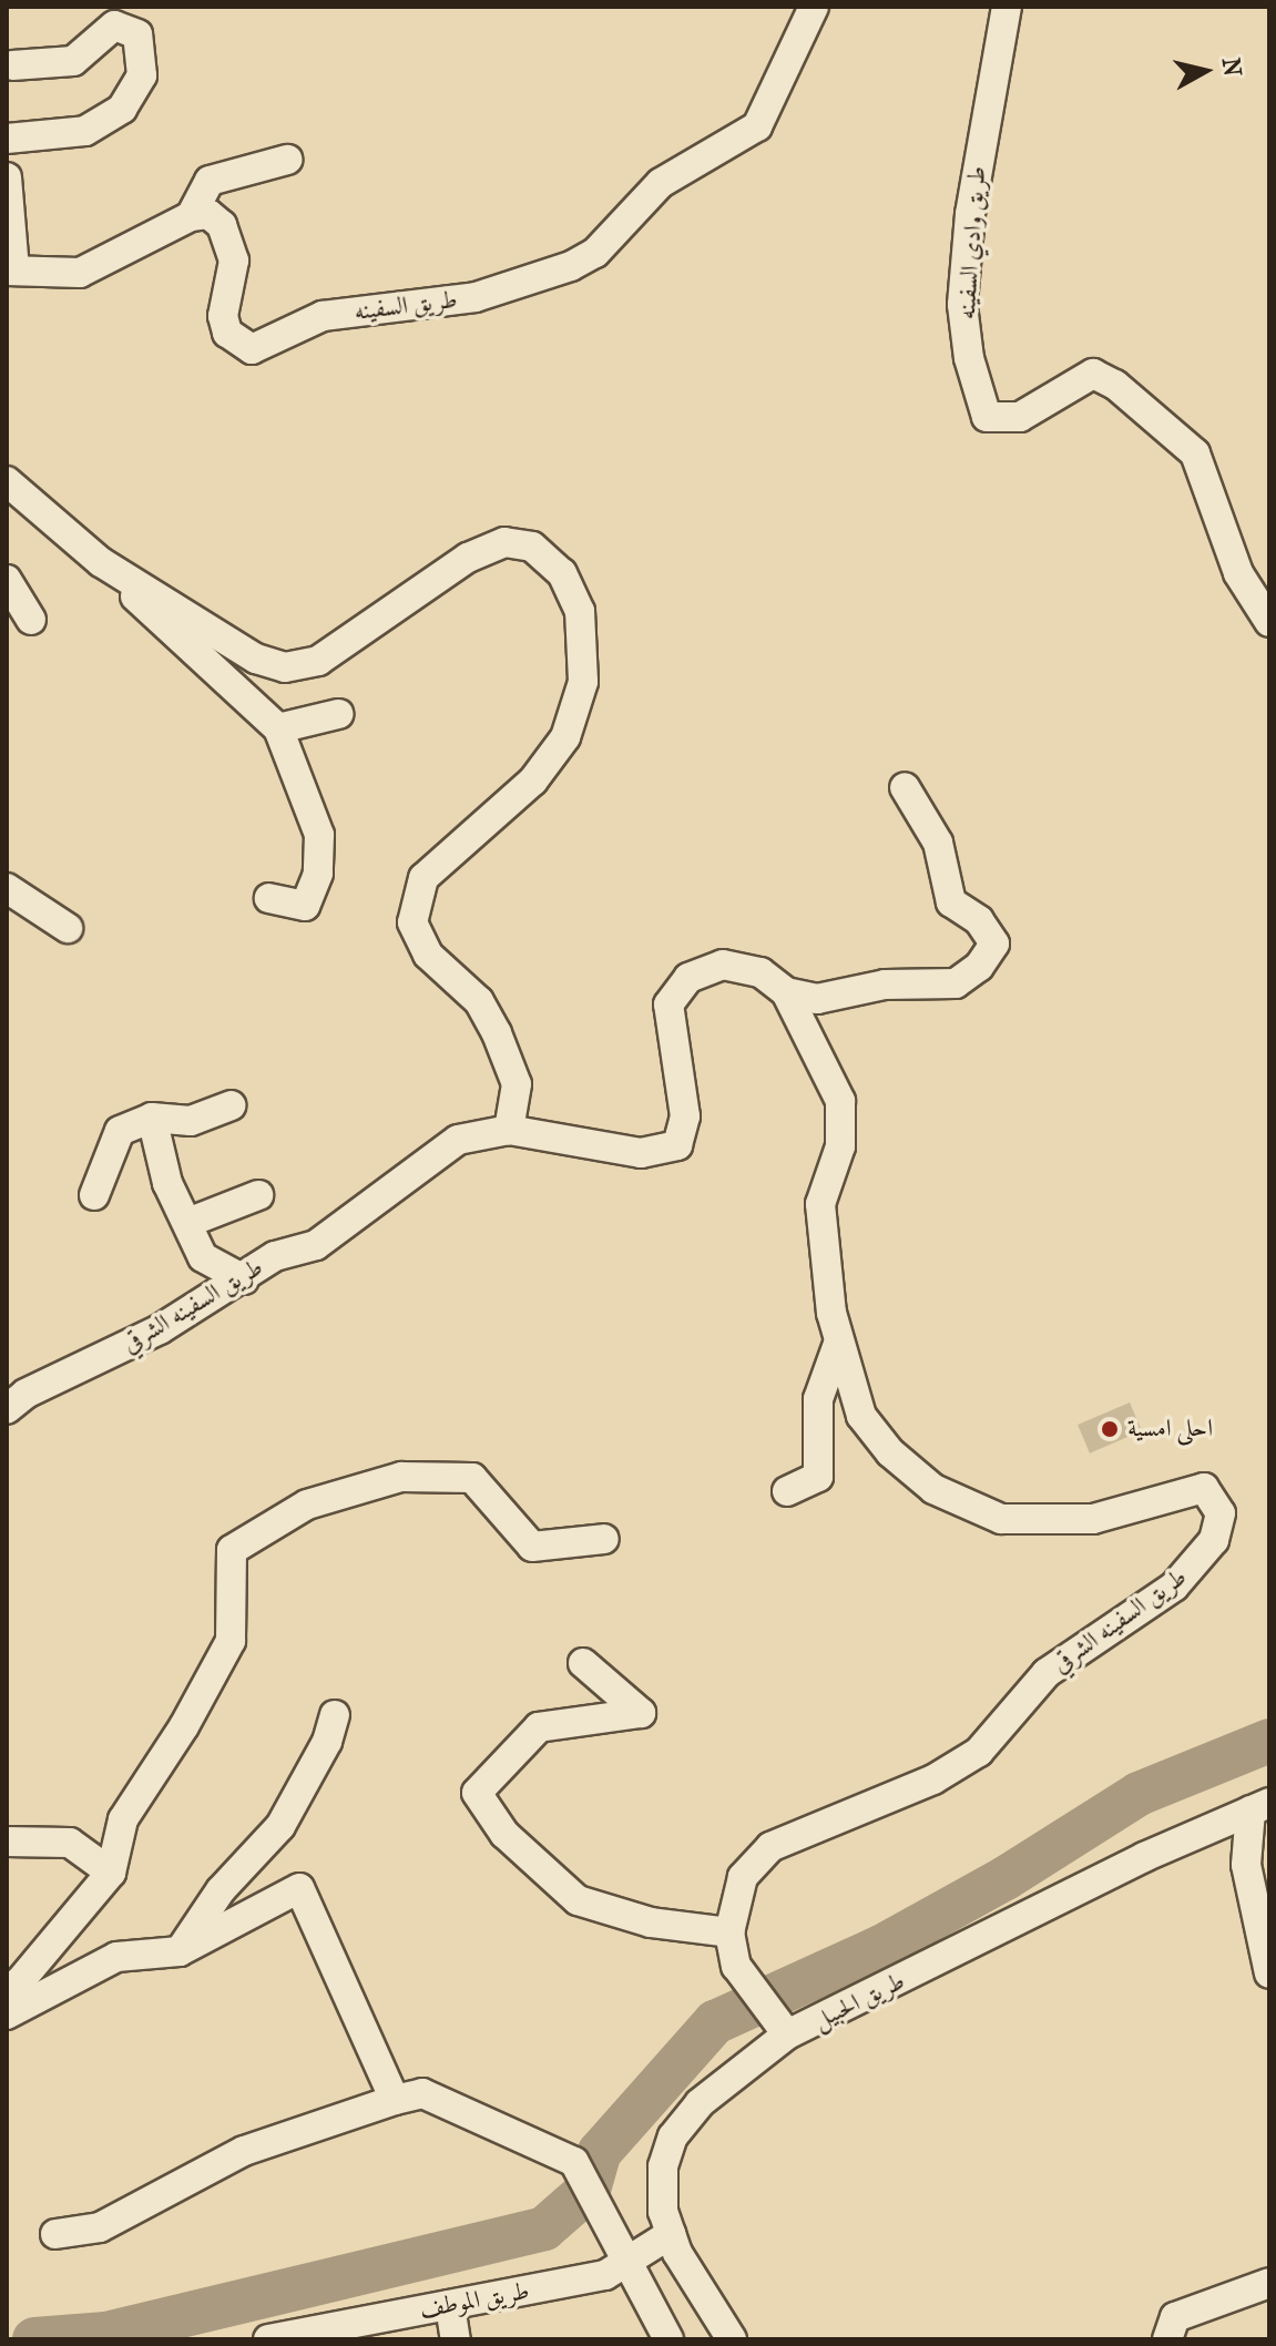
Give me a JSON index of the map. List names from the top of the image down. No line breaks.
{"streets":{"street":["طريق وادي السفينه","طريق السفينه","طريق السفينه الشرقي","طريق الحبيل","طريق الموطف"]},"crossings":[["طريق الحبيل","طريق الموطف"]],"places":["احلى امسية"],"north":"right"}
